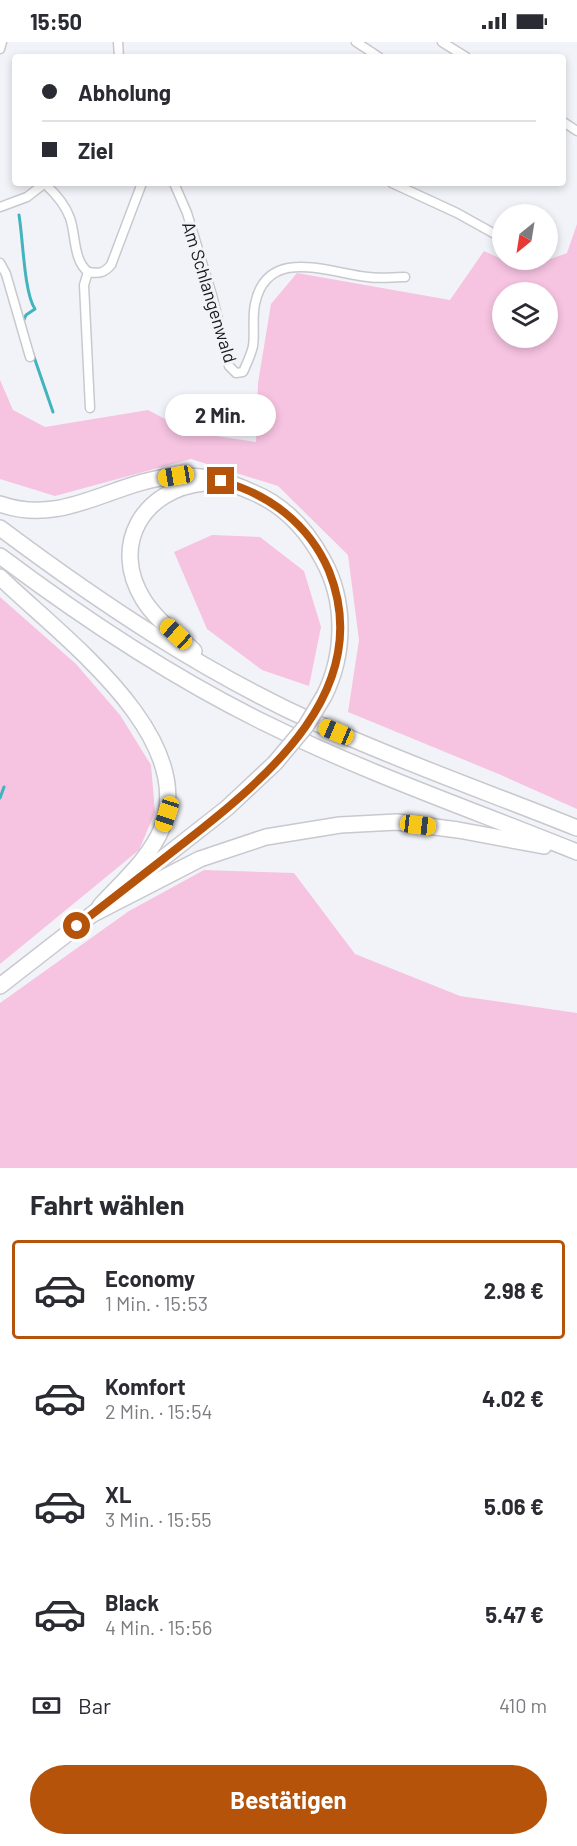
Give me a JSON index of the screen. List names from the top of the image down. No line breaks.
{"streets":{"street":["Am Schlangenwald"]},"north":"bottom left","page":{"status":"15:50","banner":["Abholung","Ziel"],"bubble":"2 Min.","heading":"Fahrt wählen","list":[{"name":"Economy","note":"1 Min. · 15:53","value":"2.98 €"},{"name":"Komfort","note":"2 Min. · 15:54","value":"4.02 €"},{"name":"XL","note":"3 Min. · 15:55","value":"5.06 €"},{"name":"Black","note":"4 Min. · 15:56","value":"5.47 €"}],"pay":["Bar","410 m"],"buttons":"Bestätigen"}}
